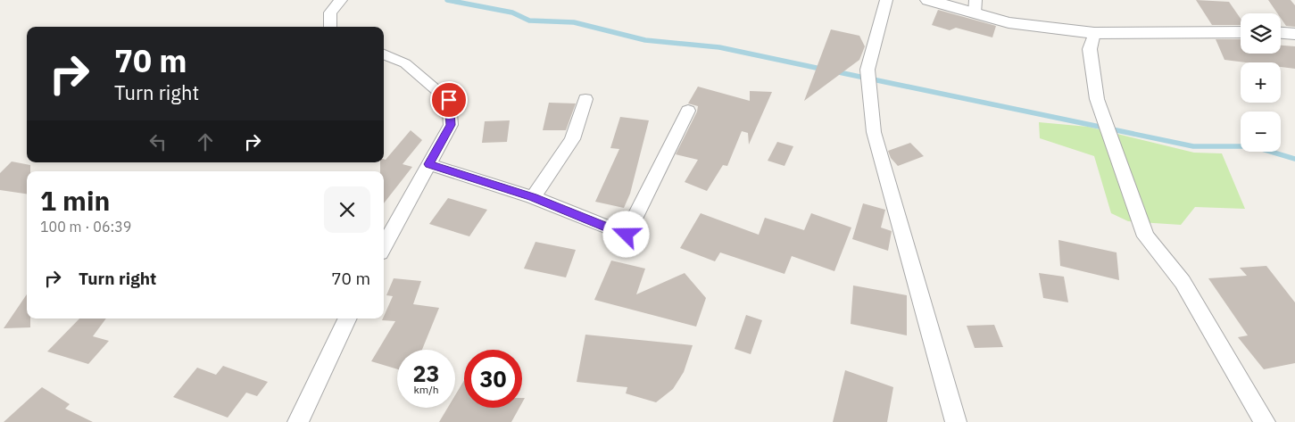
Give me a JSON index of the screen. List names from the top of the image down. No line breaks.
{"page":{"map_buttons":["+","−"],"turn":["70 m","Turn right"],"heading":["1 min","100 m · 06:39"],"list":[{"name":"Turn right","value":"70 m"}],"speed":"23 km/h","limit":"30"}}
